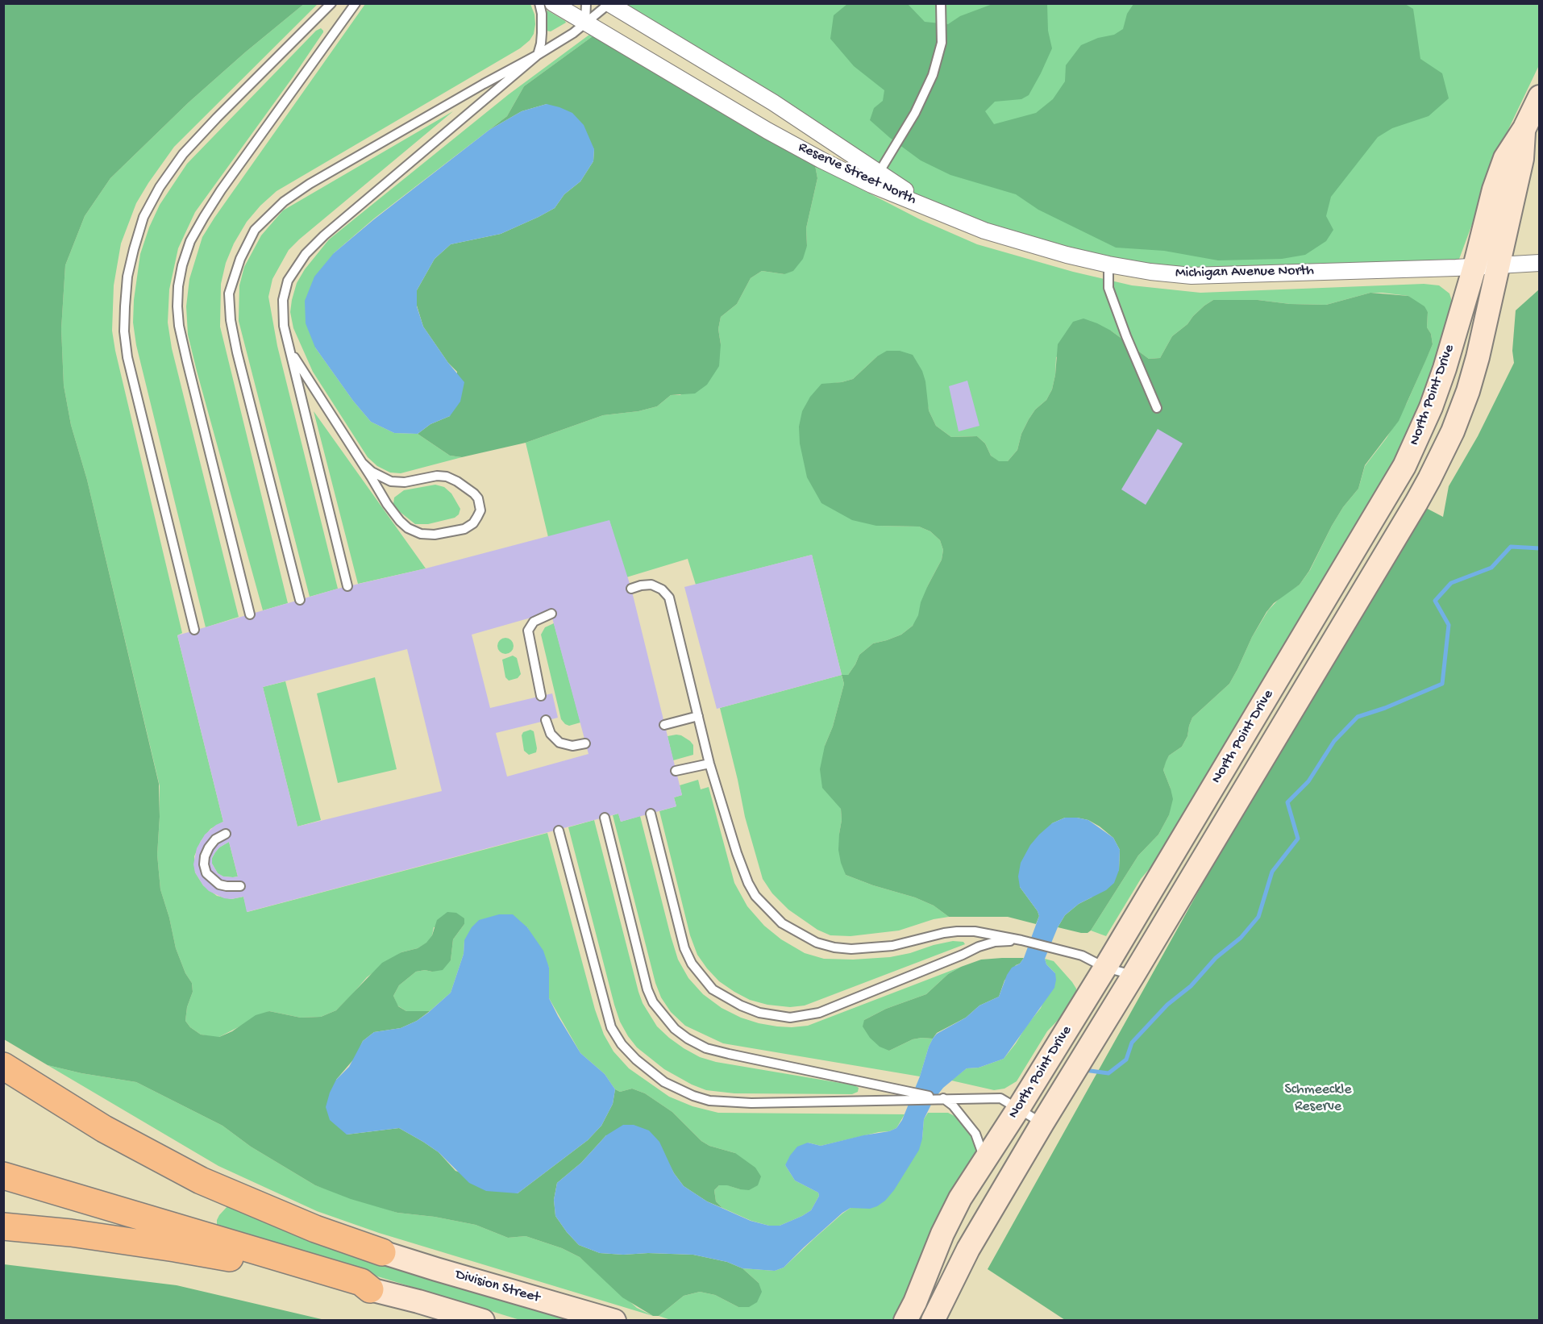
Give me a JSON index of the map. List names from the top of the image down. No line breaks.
{"streets":{"street":["Reserve Street North","Michigan Avenue North","North Point Drive","Division Street"]},"crossings":[["Reserve Street North","Michigan Avenue North"],["Michigan Avenue North","North Point Drive"]],"parks":["Schmeeckle Reserve"]}
